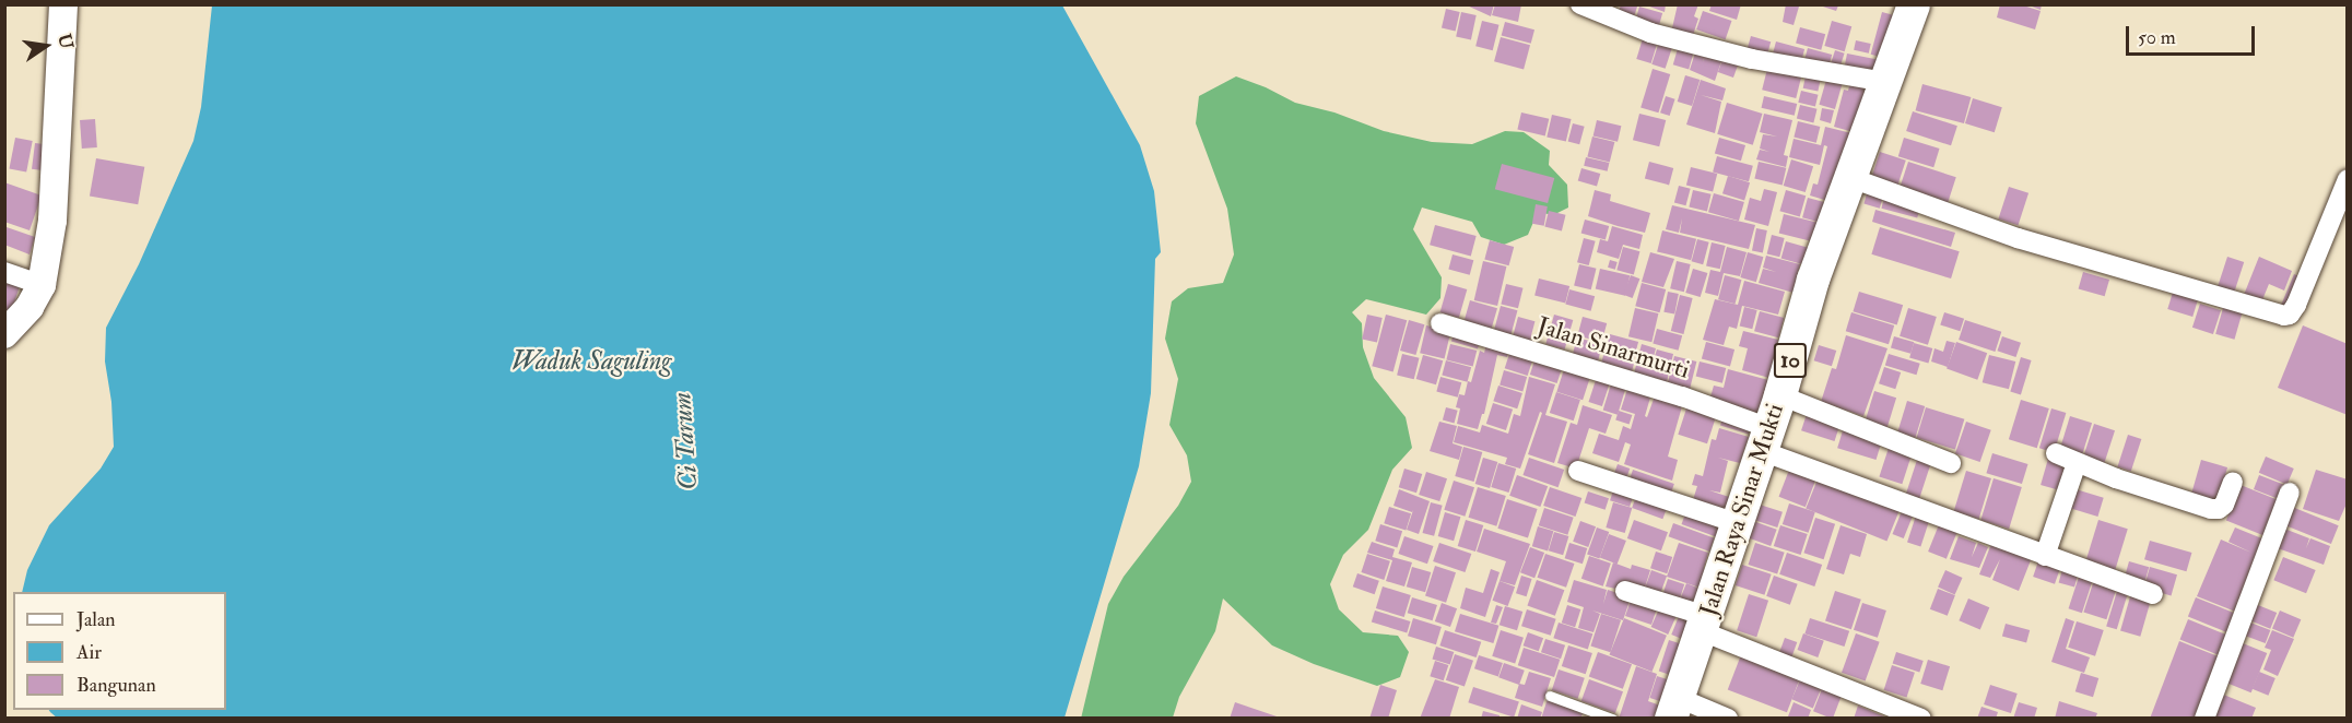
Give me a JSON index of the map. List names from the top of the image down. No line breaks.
{"streets":{"highway":["10","Jalan Raya Sinar Mukti"],"street":["Jalan Sinarmurti"]},"crossings":[["Jalan Sinarmurti","Jalan Raya Sinar Mukti"]],"water":["Waduk Saguling","Ci Tarum"],"legend":["Jalan","Air","Bangunan"],"scale_bar":"50 m","north":"right"}
